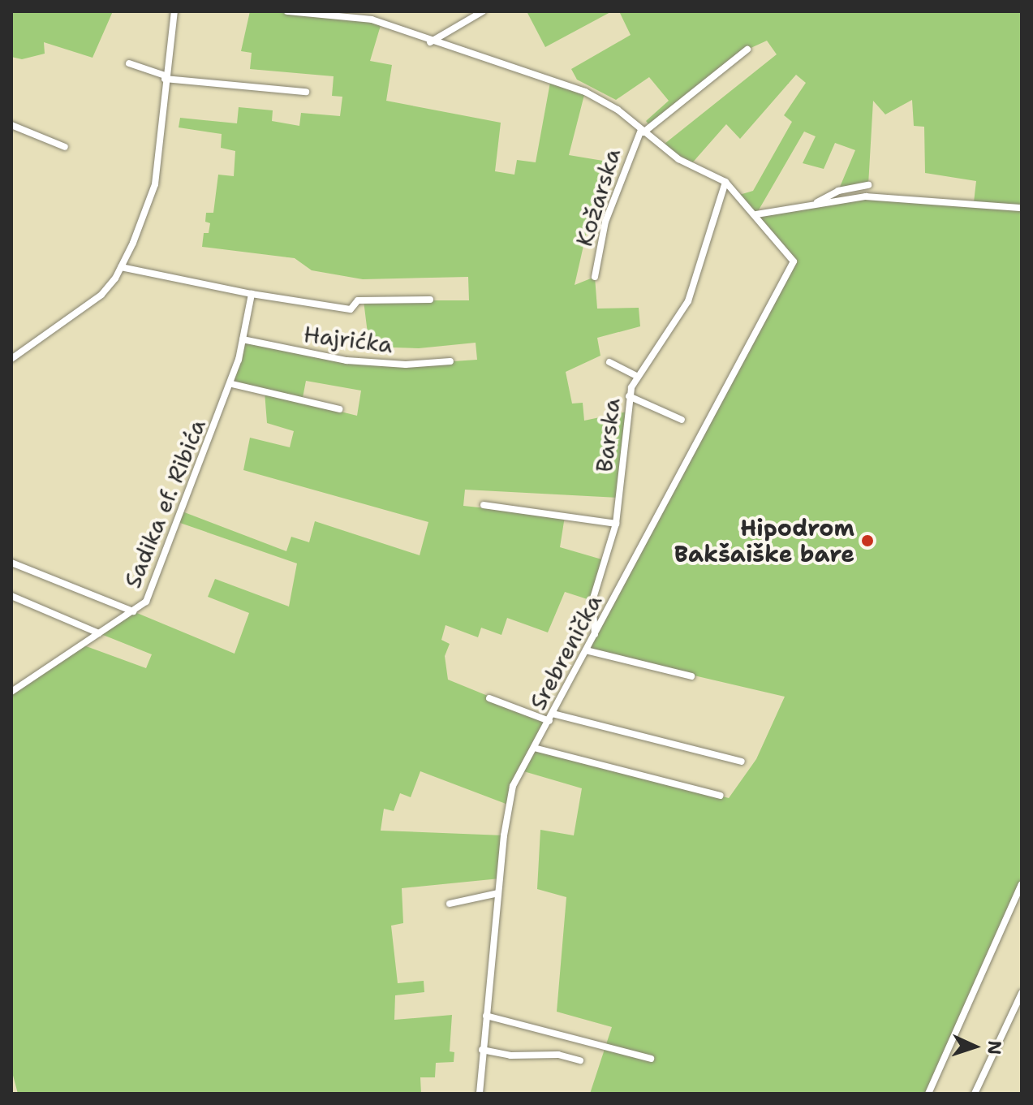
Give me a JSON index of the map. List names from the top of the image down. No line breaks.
{"streets":{"street":["Kožarska","Hajrićka","Barska","Sadika ef. Ribića","Srebrenička"]},"crossings":[["Hajrićka","Sadika ef. Ribića"],["Barska","Srebrenička"]],"places":["Hipodrom Bakšaiške bare"],"north":"right"}
